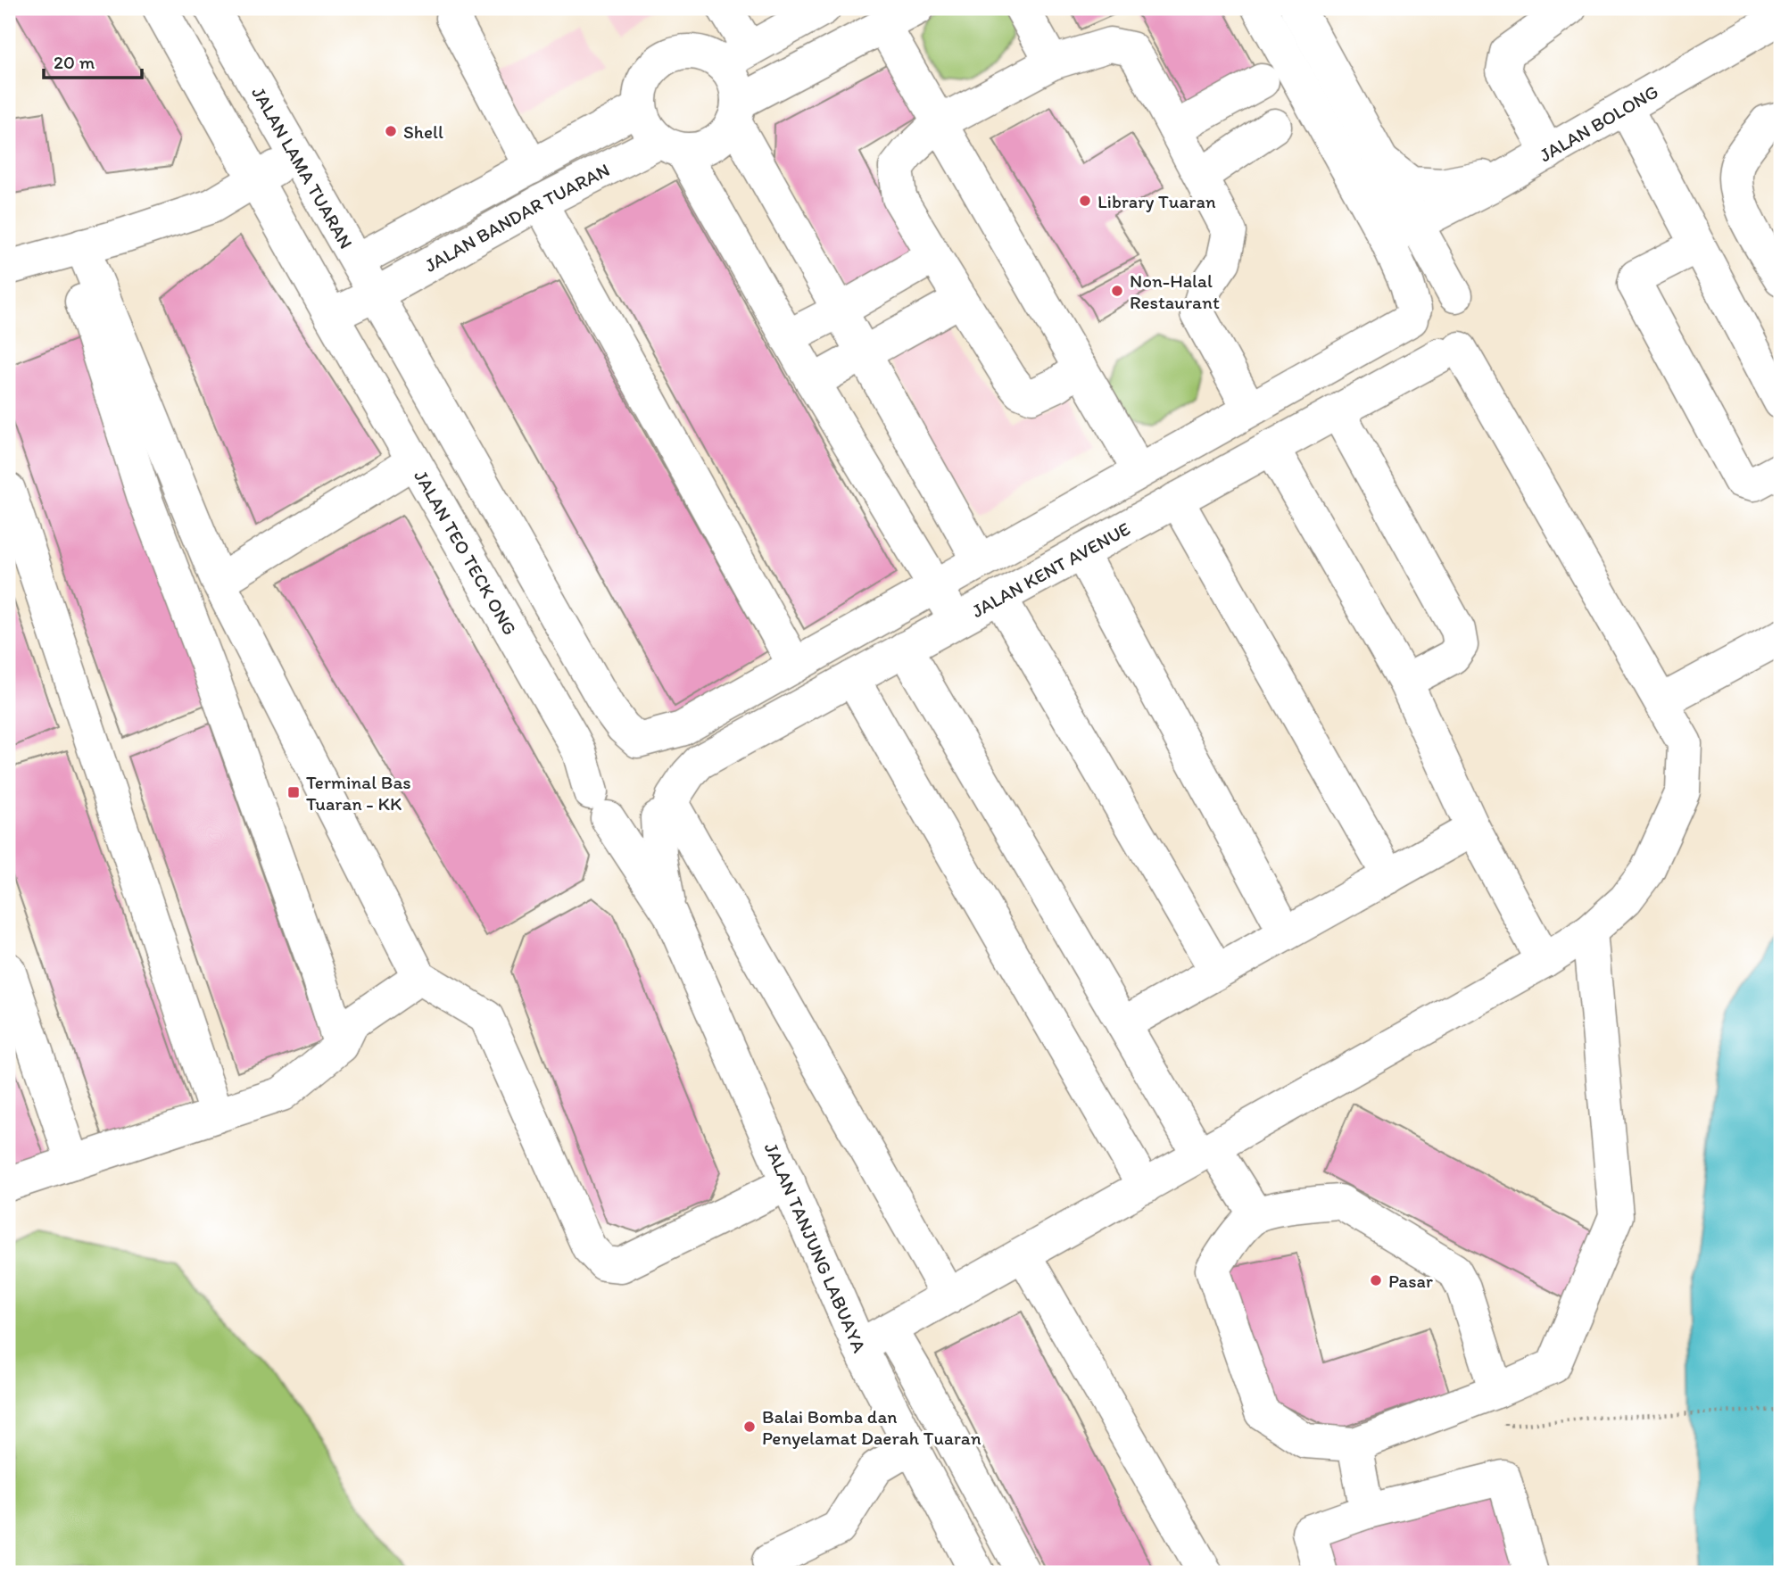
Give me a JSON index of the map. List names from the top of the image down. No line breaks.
{"streets":{"street":["JALAN BOLONG","JALAN LAMA TUARAN","JALAN BANDAR TUARAN","JALAN TEO TECK ONG","JALAN KENT AVENUE","JALAN TANJUNG LABUAYA"]},"crossings":[["JALAN LAMA TUARAN","JALAN BANDAR TUARAN"],["JALAN BANDAR TUARAN","JALAN TEO TECK ONG"],["JALAN TEO TECK ONG","JALAN KENT AVENUE"],["JALAN TEO TECK ONG","JALAN TANJUNG LABUAYA"]],"places":{"other":["Shell","Library Tuaran","Non-Halal Restaurant","Pasar","Balai Bomba dan Penyelamat Daerah Tuaran"],"transit":["Terminal Bas Tuaran - KK"]},"scale_bar":"20 m"}
